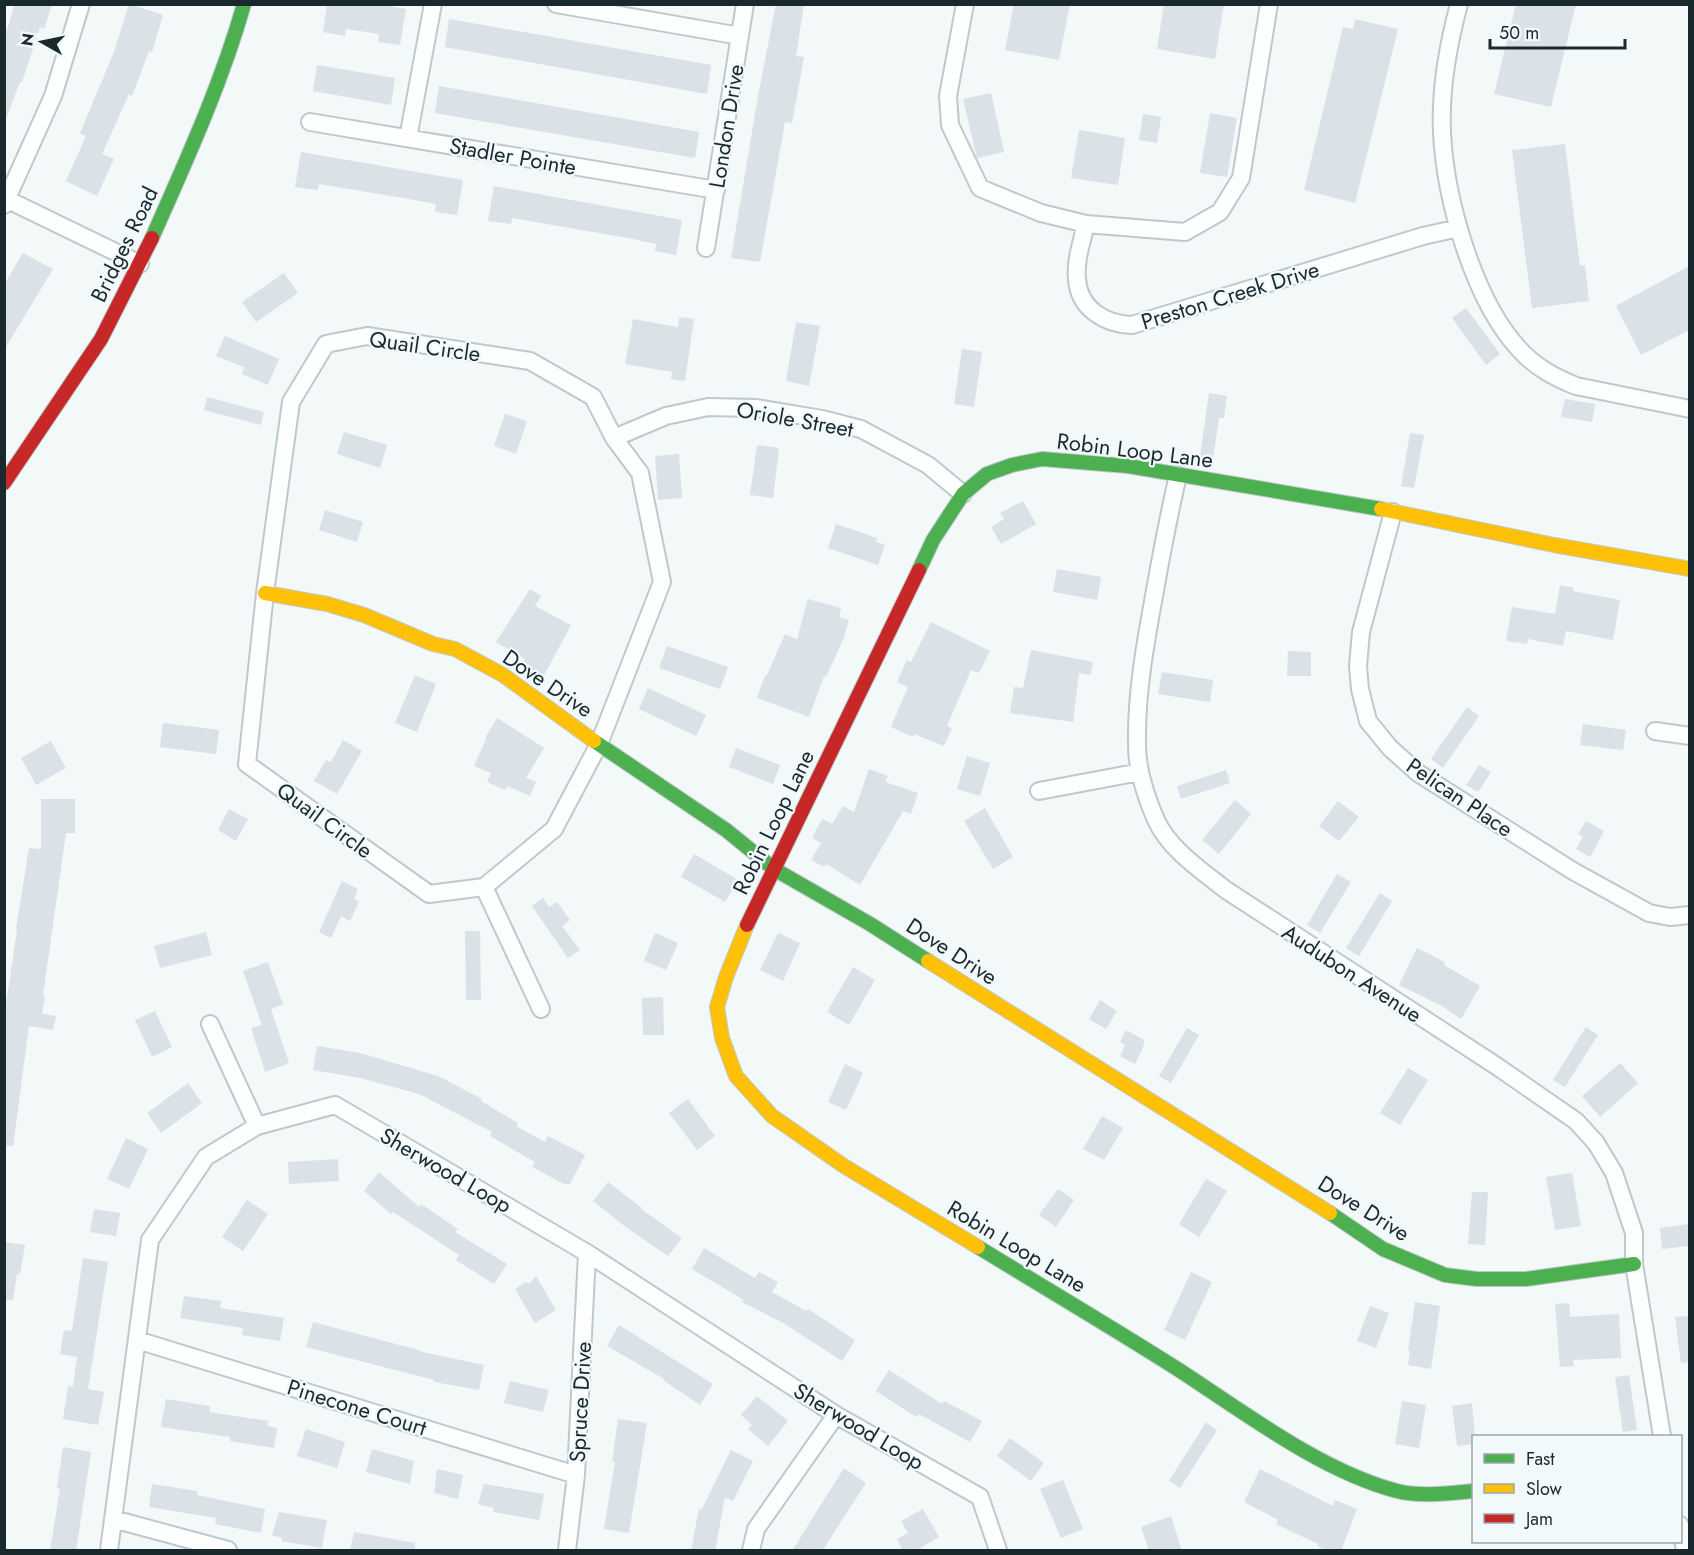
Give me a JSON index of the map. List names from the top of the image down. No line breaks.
{"streets":{"street":["London Drive","Stadler Pointe","Bridges Road","Preston Creek Drive","Quail Circle","Oriole Street","Robin Loop Lane","Dove Drive","Pelican Place","Audubon Avenue","Sherwood Loop","Spruce Drive","Pinecone Court"]},"crossings":[["London Drive","Stadler Pointe"],["Quail Circle","Oriole Street"],["Quail Circle","Dove Drive"],["Oriole Street","Robin Loop Lane"],["Robin Loop Lane","Dove Drive"],["Robin Loop Lane","Pelican Place"],["Robin Loop Lane","Audubon Avenue"],["Dove Drive","Audubon Avenue"],["Sherwood Loop","Spruce Drive"],["Sherwood Loop","Pinecone Court"],["Spruce Drive","Pinecone Court"]],"legend":["Fast","Slow","Jam"],"scale_bar":"50 m","north":"left"}
